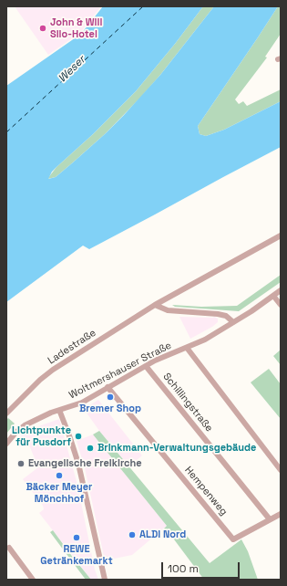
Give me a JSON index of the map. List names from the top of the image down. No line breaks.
{"streets":{"street":["Ladestraße","Woltmershauser Straße","Schillingstraße","Hempenweg"]},"crossings":[["Woltmershauser Straße","Schillingstraße"],["Woltmershauser Straße","Hempenweg"],["Schillingstraße","Hempenweg"]],"water":["Weser"],"places":["John & Will Silo-Hotel","Bremer Shop","Lichtpunkte für Pusdorf","Brinkmann-Verwaltungsgebäude","Evangelische Freikirche","Bäcker Meyer Mönchhof","ALDI Nord","REWE Getränkemarkt"],"scale_bar":"100 m"}
